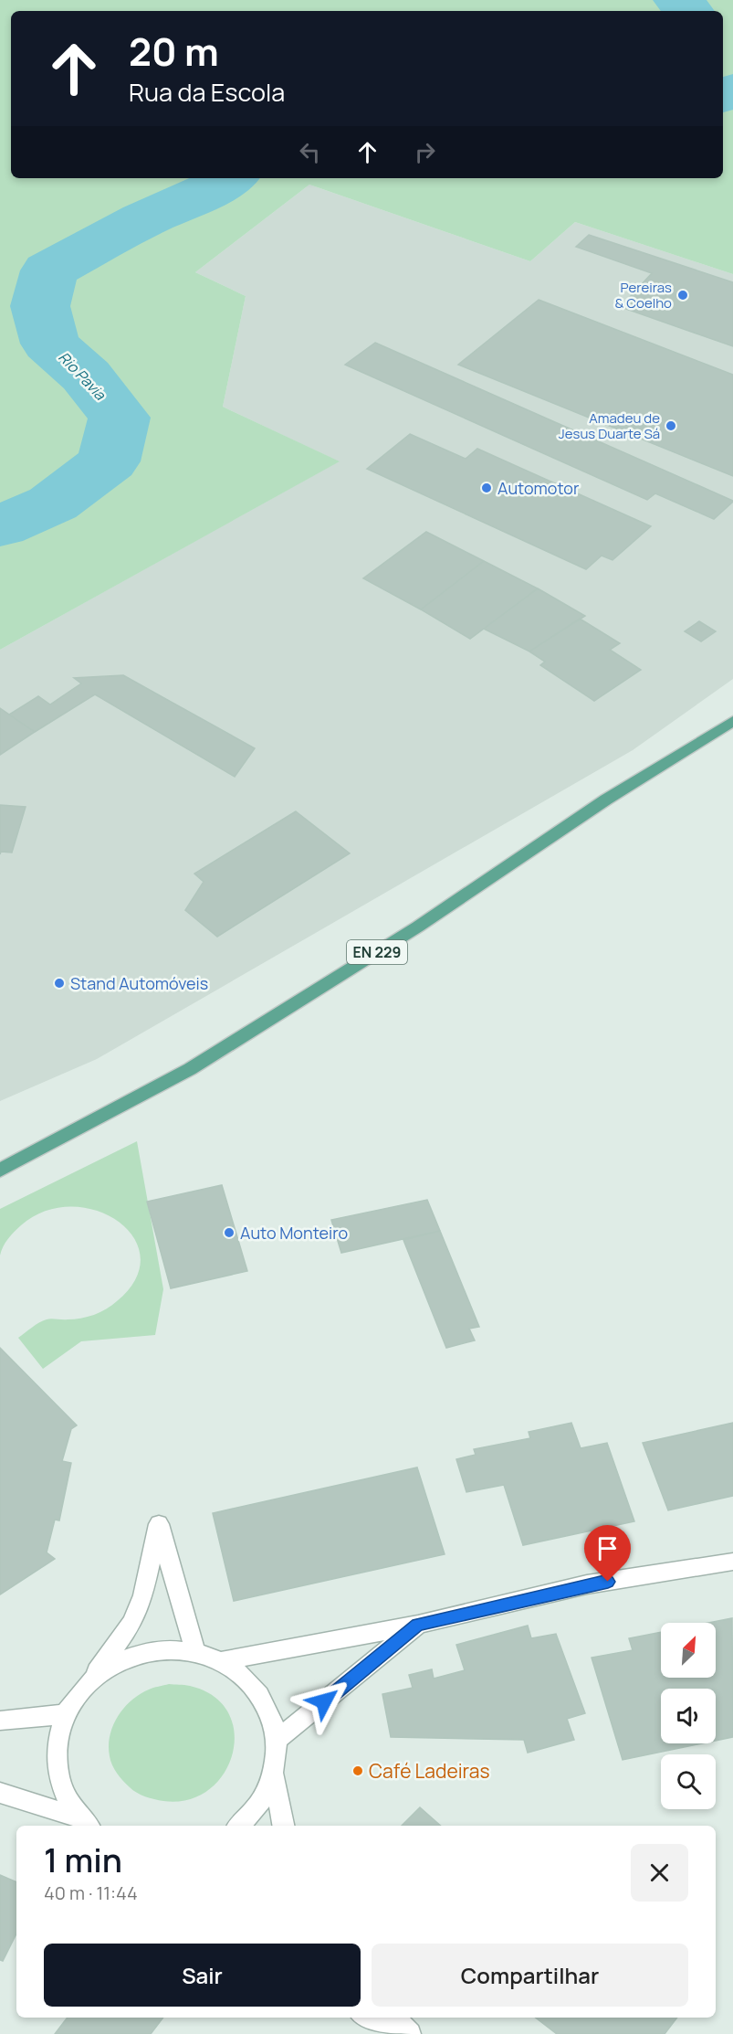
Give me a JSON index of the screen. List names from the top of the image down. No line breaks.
{"streets":{"main road":["EN 229"]},"water":["Rio Pavia"],"places":["Pereiras & Coelho","Amadeu de Jesus Duarte Sá","Automotor","Stand Automóveis","Auto Monteiro","Café Ladeiras"],"north":"top right","page":{"turn":["20 m","Rua da Escola"],"heading":["1 min","40 m · 11:44"],"buttons":["Sair","Compartilhar"]}}
